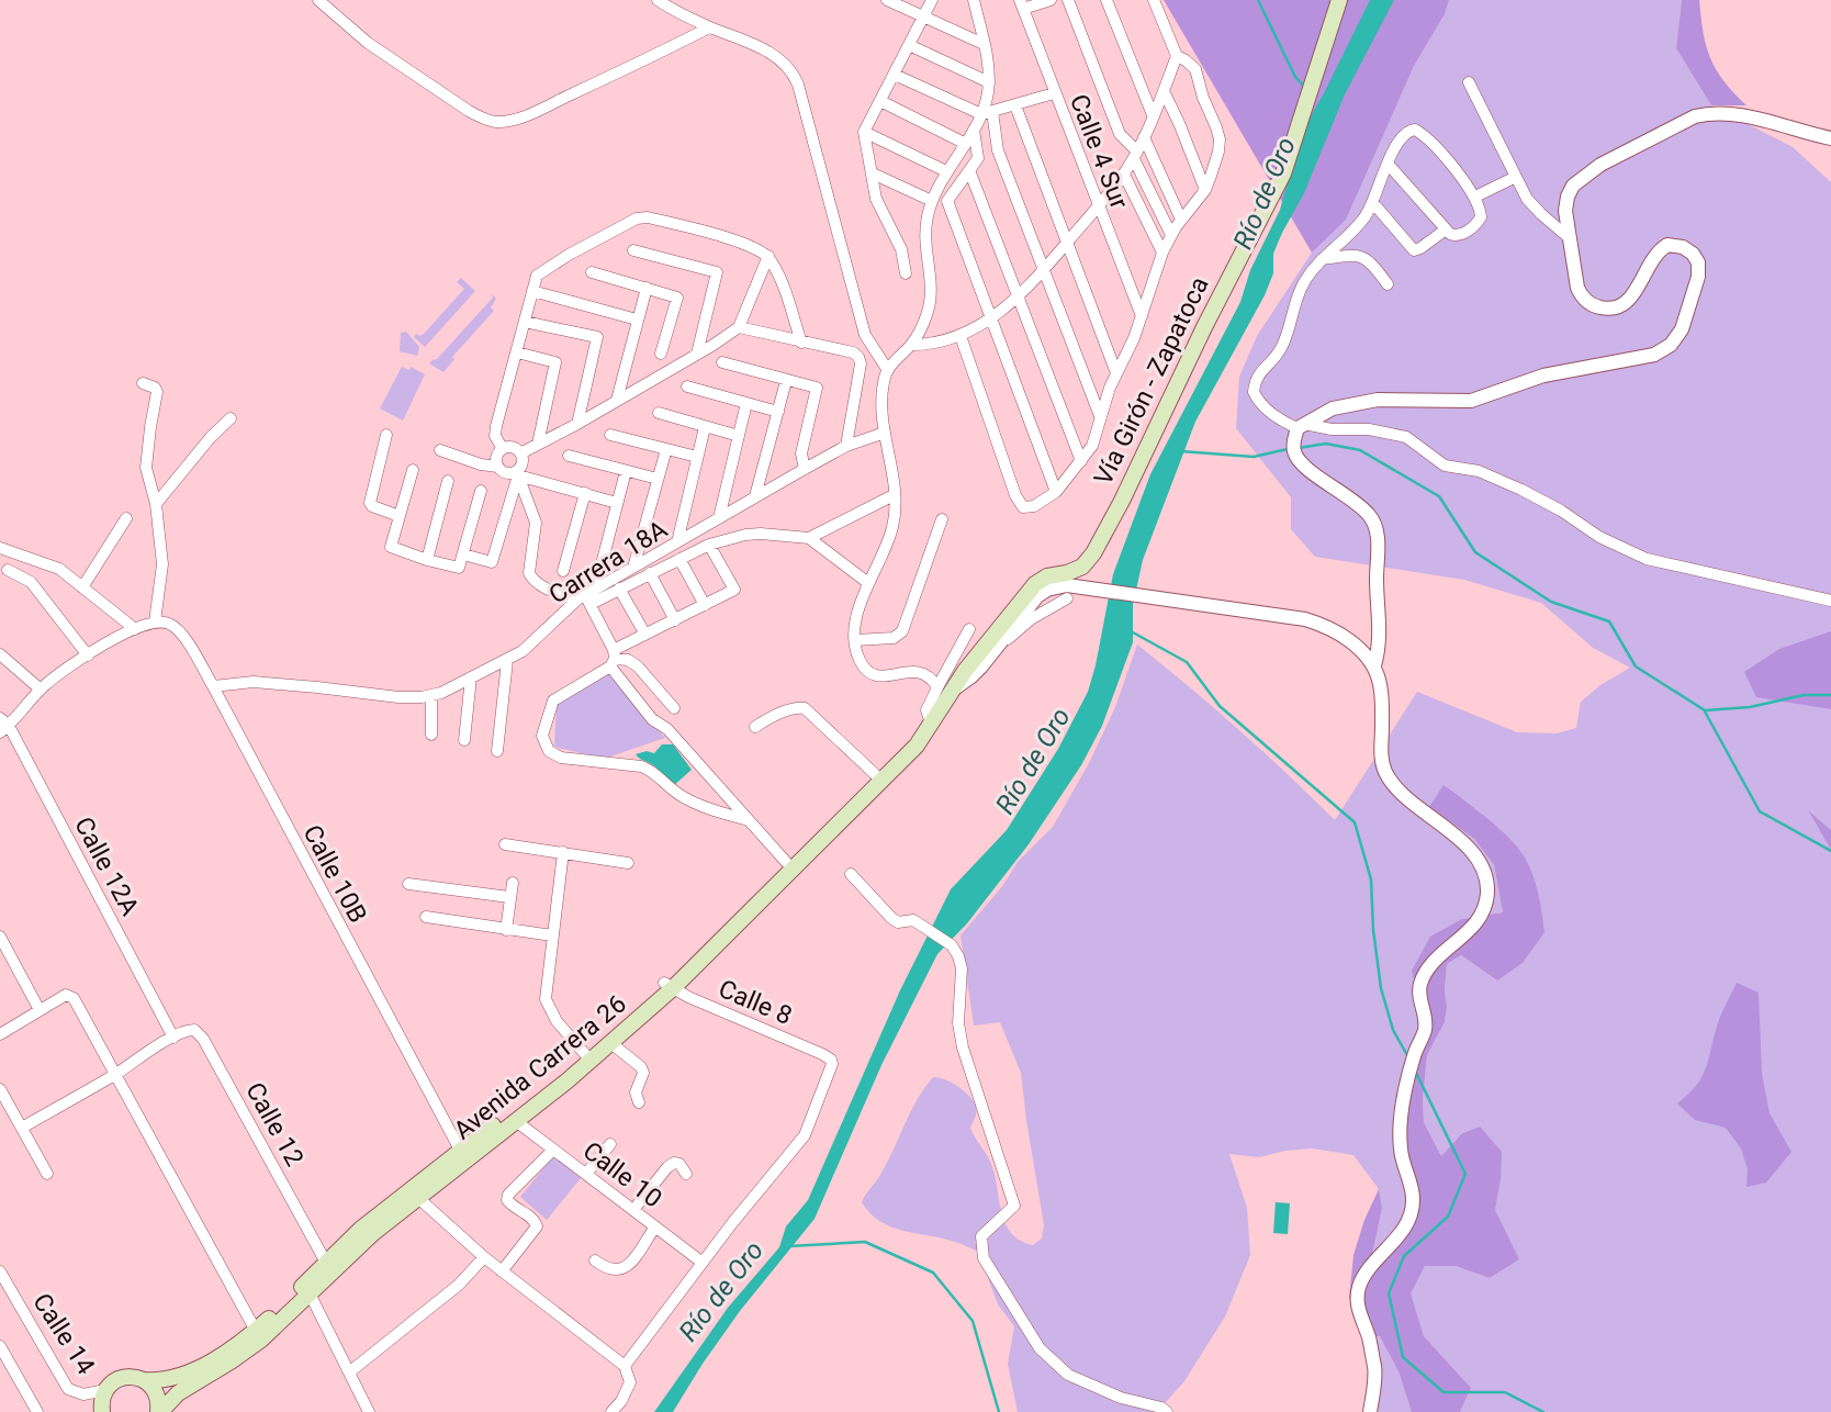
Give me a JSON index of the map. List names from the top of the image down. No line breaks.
{"streets":{"main road":["Vía Girón - Zapatoca","Avenida Carrera 26"],"street":["Calle 4 Sur","Carrera 18A","Calle 12A","Calle 10B","Calle 8","Calle 12","Calle 10","Calle 14"]},"crossings":[["Vía Girón - Zapatoca","Avenida Carrera 26"],["Carrera 18A","Calle 10B"],["Calle 12A","Calle 12"],["Calle 10B","Avenida Carrera 26"],["Calle 8","Avenida Carrera 26"],["Calle 8","Calle 10"],["Avenida Carrera 26","Calle 12"],["Avenida Carrera 26","Calle 10"],["Avenida Carrera 26","Calle 14"]],"water":["Río de Oro"]}
